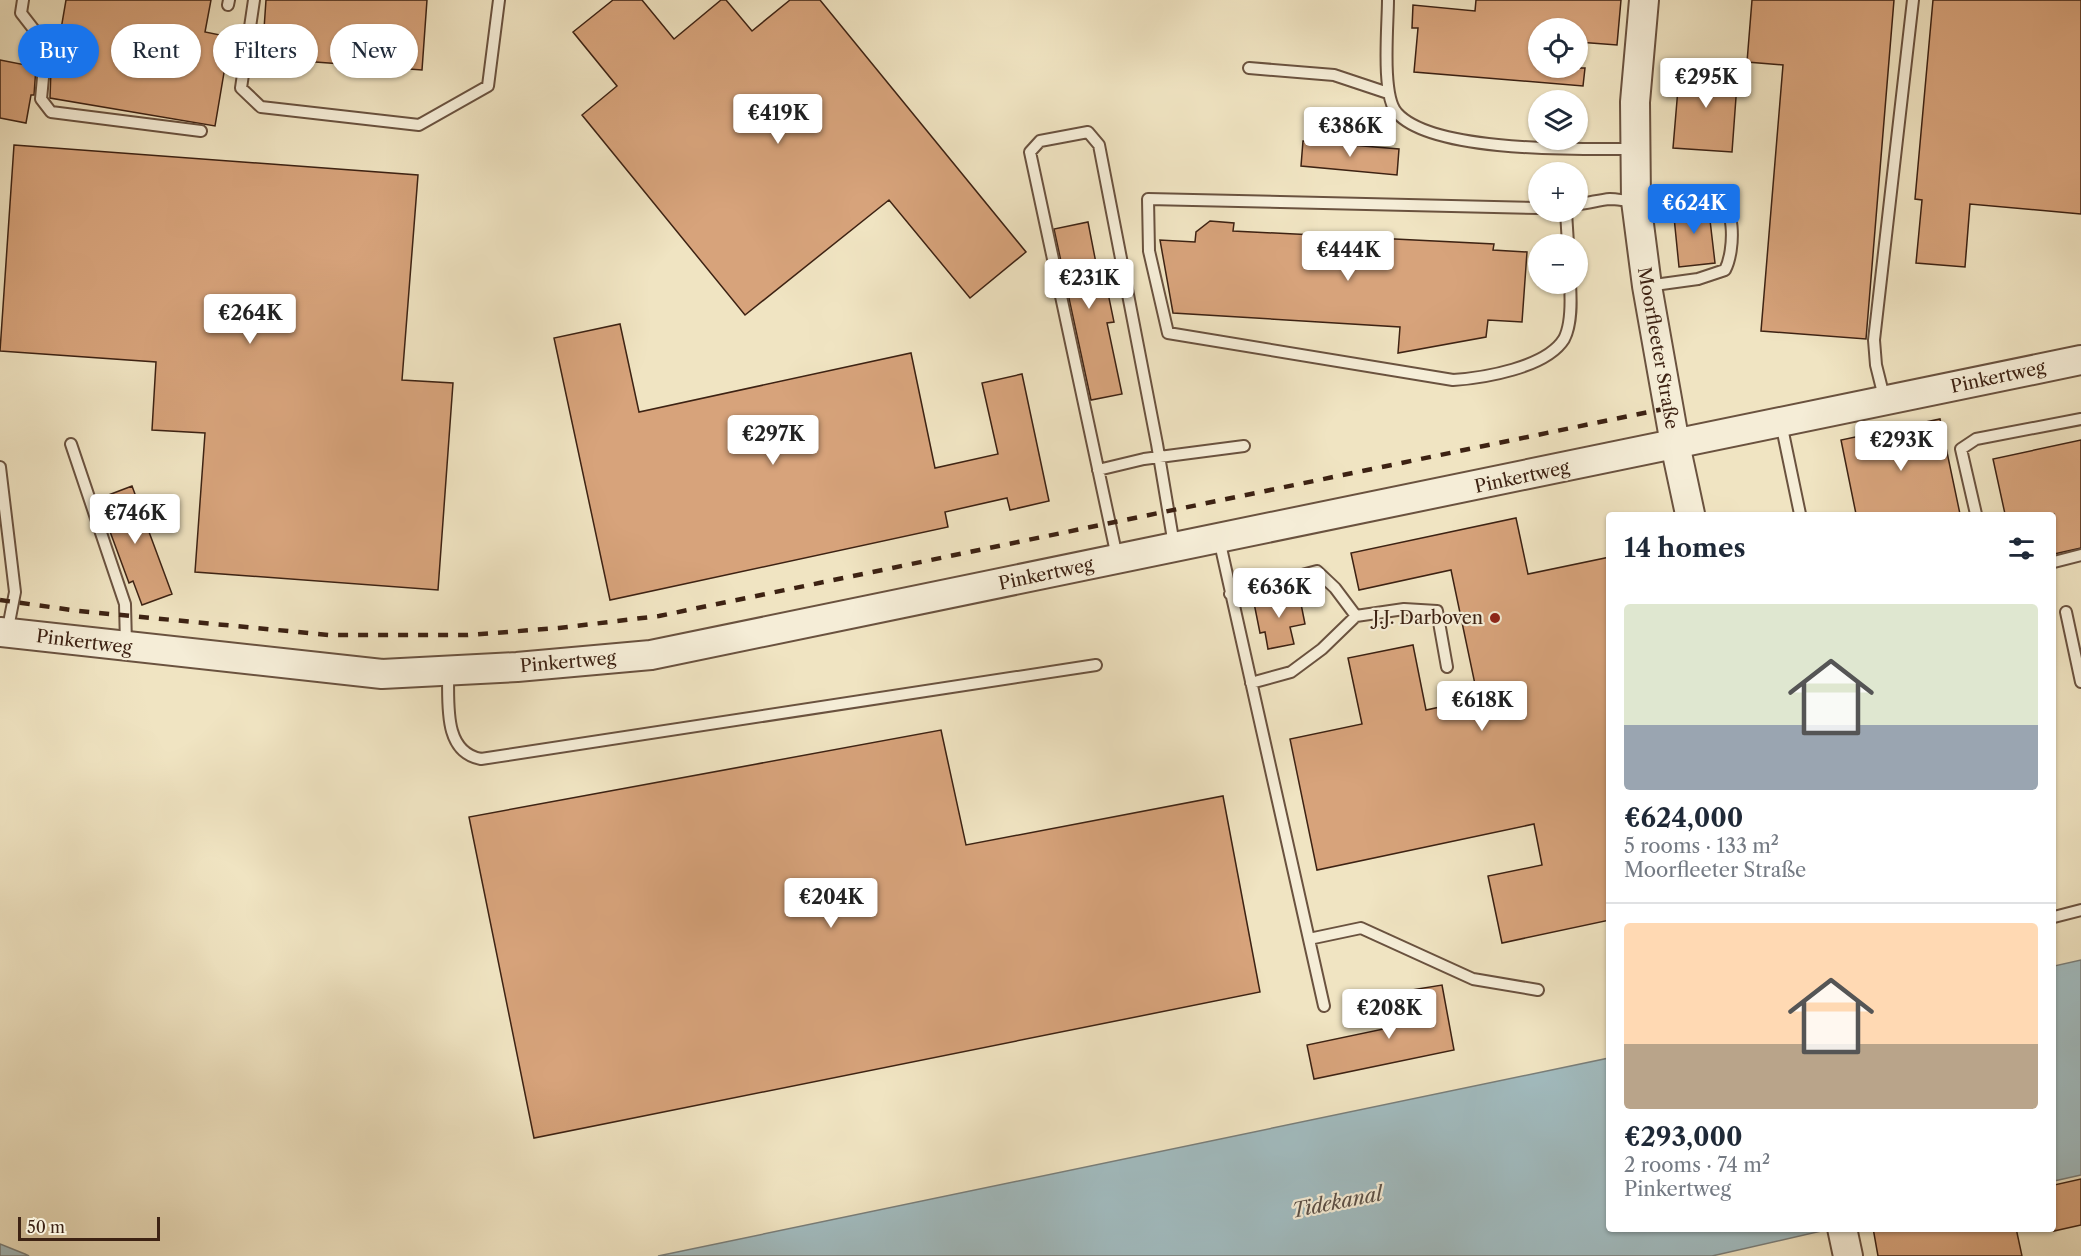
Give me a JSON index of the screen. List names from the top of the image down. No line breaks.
{"streets":{"street":["Moorfleeter Straße","Pinkertweg"]},"crossings":[["Moorfleeter Straße","Pinkertweg"]],"water":["Tidekanal"],"places":["J.J. Darboven"],"scale_bar":"50 m","page":{"map_buttons":["+","−"],"chip":["Buy","Rent","Filters","New"],"price":["€295K","€419K","€386K","€624K","€444K","€231K","€264K","€297K","€293K","€746K","€636K","€618K","€204K","€208K"],"heading":"14 homes","list":[{"name":"€624,000","note":"5 rooms · 133 m² · Moorfleeter Straße"},{"name":"€293,000","note":"2 rooms · 74 m² · Pinkertweg"}],"scale":"50 m"}}
